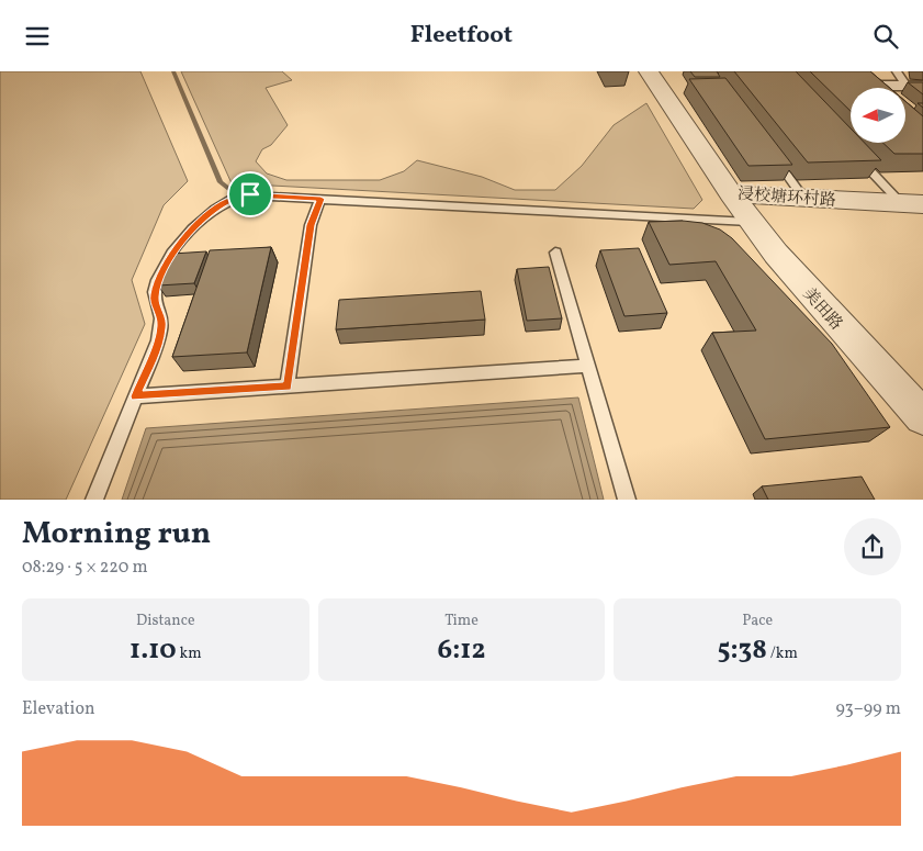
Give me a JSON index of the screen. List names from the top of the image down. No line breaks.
{"streets":{"street":["浸校塘环村路","美田路"]},"crossings":[["浸校塘环村路","美田路"]],"north":"left","page":{"header":"Fleetfoot","heading":["Morning run","08:29 · 5 × 220 m"],"stats":[["Distance","1.10 km"],["Time","6:12"],["Pace","5:38 /km"]],"chart":["Elevation","93–99 m"]}}
